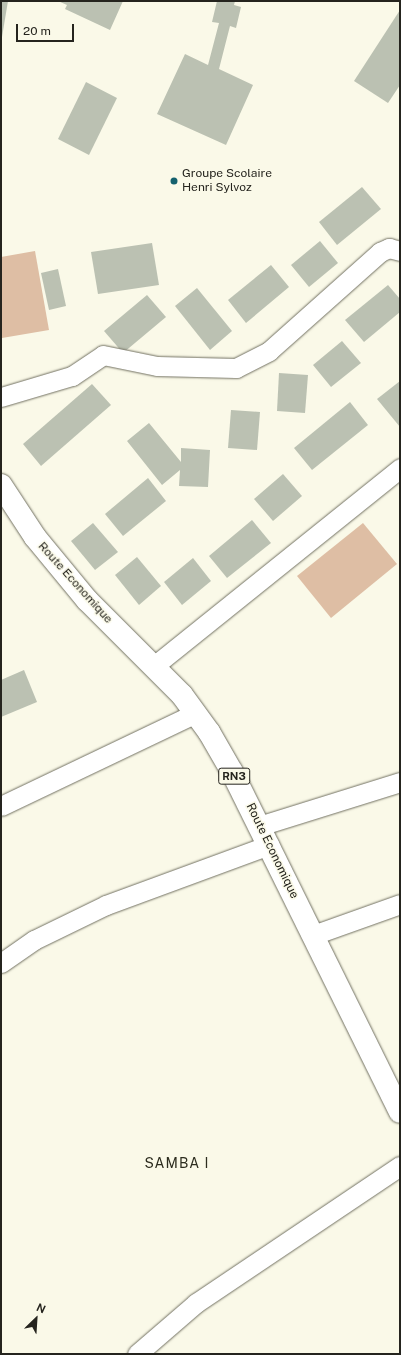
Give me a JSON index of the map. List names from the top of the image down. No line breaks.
{"streets":{"highway":["Route Economique","RN3"]},"districts":["SAMBA I"],"places":["Groupe Scolaire Henri Sylvoz"],"scale_bar":"20 m","north":"top right"}
